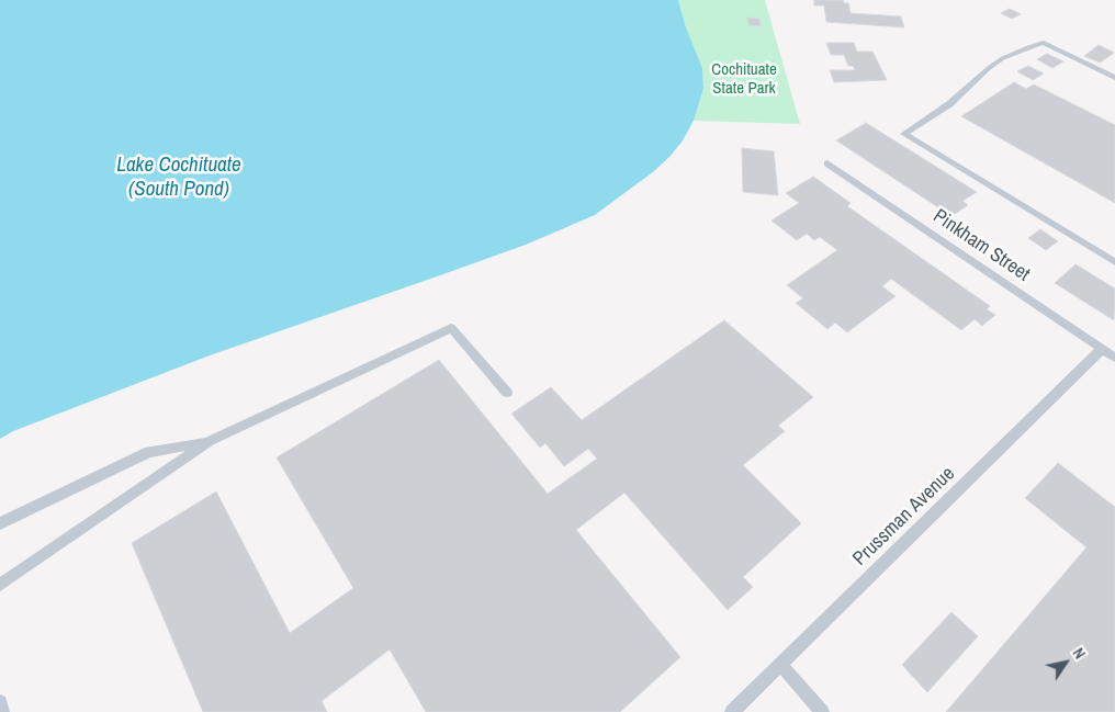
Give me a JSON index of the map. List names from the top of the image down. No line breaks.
{"streets":{"lane":["Pinkham Street","Prussman Avenue"]},"crossings":[["Pinkham Street","Prussman Avenue"]],"water":["Lake Cochituate (South Pond)"],"parks":["Cochituate State Park"],"north":"top right"}
